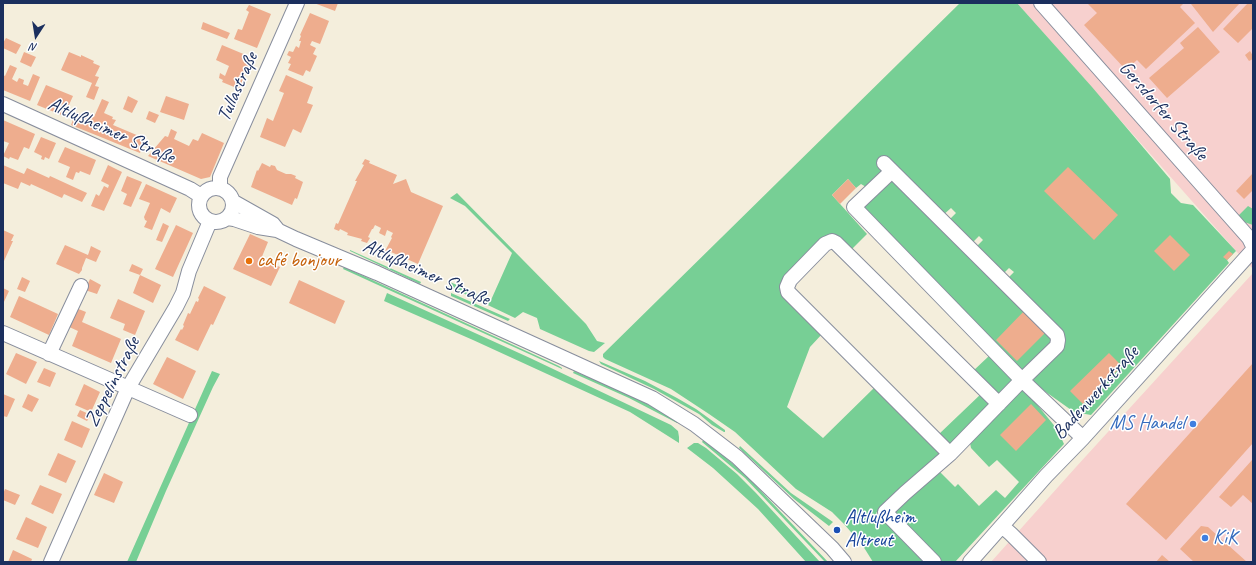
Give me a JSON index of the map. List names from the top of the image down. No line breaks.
{"streets":{"street":["Tullastraße","Gersdorfer Straße","Altlußheimer Straße","Zeppelinstraße","Badenwerkstraße"]},"crossings":[["Tullastraße","Altlußheimer Straße"],["Tullastraße","Zeppelinstraße"],["Altlußheimer Straße","Zeppelinstraße"]],"places":["café bonjour","MS Handel","Altlußheim Altreut","KiK"],"north":"bottom"}
